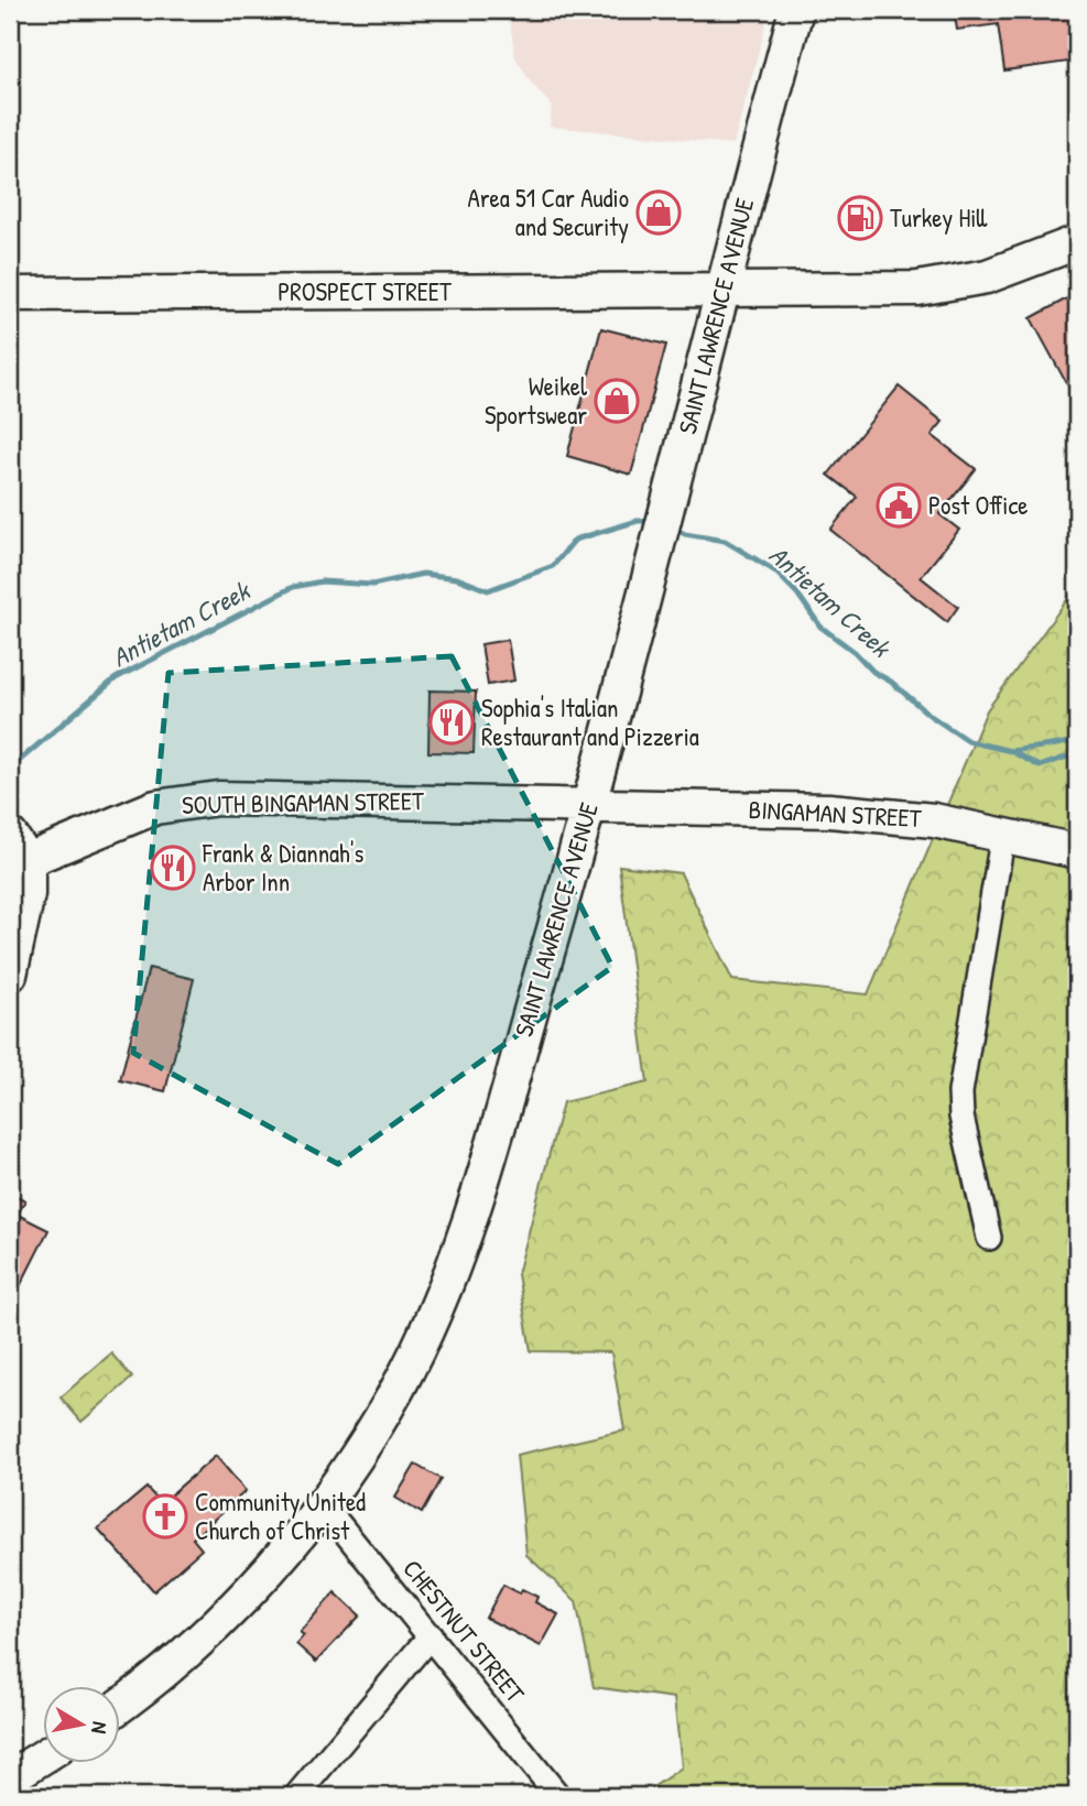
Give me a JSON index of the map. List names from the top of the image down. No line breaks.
{"streets":{"street":["PROSPECT STREET","SAINT LAWRENCE AVENUE","SOUTH BINGAMAN STREET","BINGAMAN STREET","CHESTNUT STREET"]},"crossings":[["PROSPECT STREET","SAINT LAWRENCE AVENUE"],["SAINT LAWRENCE AVENUE","SOUTH BINGAMAN STREET"],["SAINT LAWRENCE AVENUE","BINGAMAN STREET"],["SAINT LAWRENCE AVENUE","CHESTNUT STREET"],["SOUTH BINGAMAN STREET","BINGAMAN STREET"]],"water":["Antietam Creek"],"places":{"shop":["Area 51 Car Audio and Security","Weikel Sportswear"],"fuel station":["Turkey Hill"],"public building":["Post Office"],"restaurant":["Sophia's Italian Restaurant and Pizzeria","Frank & Diannah's Arbor Inn"],"church":["Community United Church of Christ"]},"north":"right"}
